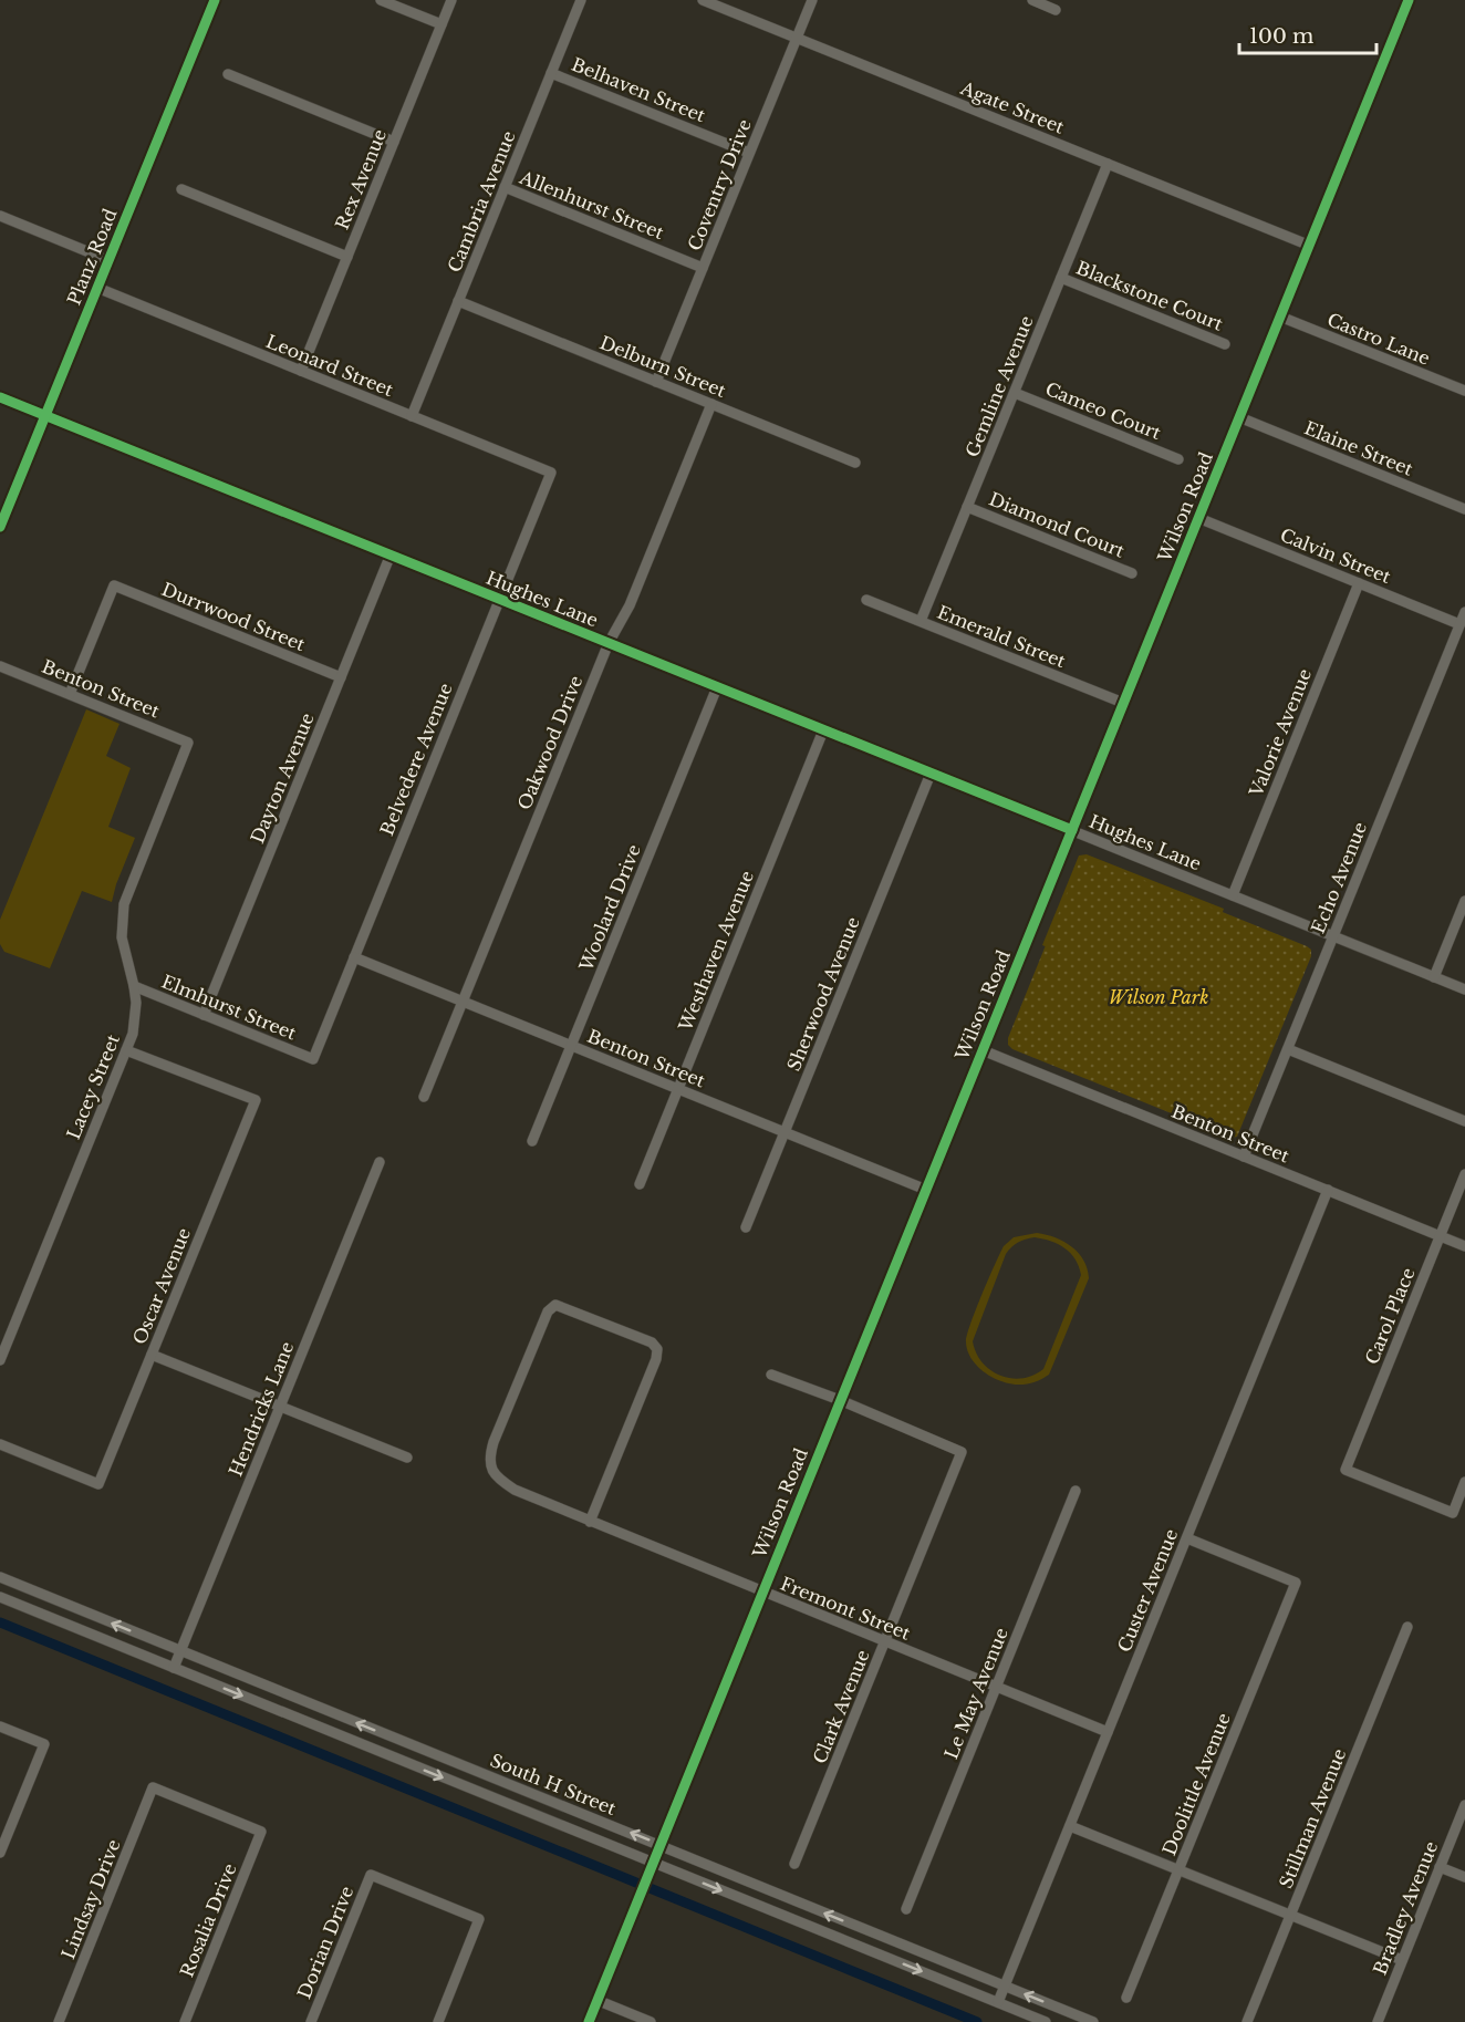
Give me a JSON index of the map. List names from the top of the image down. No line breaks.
{"streets":{"street":["Belhaven Street","Agate Street","Rex Avenue","Coventry Drive","Cambria Avenue","Allenhurst Street","Planz Road","Blackstone Court","Castro Lane","Leonard Street","Delburn Street","Gemline Avenue","Cameo Court","Elaine Street","Wilson Road","Diamond Court","Calvin Street","Hughes Lane","Durrwood Street","Emerald Street","Benton Street","Valorie Avenue","Oakwood Drive","Belvedere Avenue","Dayton Avenue","Echo Avenue","Woolard Drive","Westhaven Avenue","Sherwood Avenue","Elmhurst Street","Lacey Street","Oscar Avenue","Carol Place","Hendricks Lane","Custer Avenue","Fremont Street","Le May Avenue","Clark Avenue","South H Street","Doolittle Avenue","Stillman Avenue","Lindsay Drive","Bradley Avenue","Rosalia Drive","Dorian Drive"]},"crossings":[["Belhaven Street","Coventry Drive"],["Belhaven Street","Cambria Avenue"],["Agate Street","Coventry Drive"],["Agate Street","Gemline Avenue"],["Agate Street","Wilson Road"],["Rex Avenue","Leonard Street"],["Coventry Drive","Allenhurst Street"],["Coventry Drive","Delburn Street"],["Cambria Avenue","Allenhurst Street"],["Cambria Avenue","Leonard Street"],["Cambria Avenue","Delburn Street"],["Planz Road","Leonard Street"],["Planz Road","Hughes Lane"],["Blackstone Court","Gemline Avenue"],["Castro Lane","Wilson Road"],["Leonard Street","Belvedere Avenue"],["Delburn Street","Oakwood Drive"],["Gemline Avenue","Cameo Court"],["Gemline Avenue","Diamond Court"],["Gemline Avenue","Emerald Street"],["Elaine Street","Wilson Road"],["Wilson Road","Calvin Street"],["Wilson Road","Hughes Lane"],["Wilson Road","Emerald Street"],["Wilson Road","Benton Street"],["Wilson Road","Fremont Street"],["Wilson Road","Clark Avenue"],["Wilson Road","South H Street"],["Calvin Street","Valorie Avenue"],["Calvin Street","Echo Avenue"],["Hughes Lane","Valorie Avenue"],["Hughes Lane","Oakwood Drive"],["Hughes Lane","Belvedere Avenue"],["Hughes Lane","Dayton Avenue"],["Hughes Lane","Echo Avenue"],["Hughes Lane","Woolard Drive"],["Hughes Lane","Westhaven Avenue"],["Hughes Lane","Sherwood Avenue"],["Durrwood Street","Benton Street"],["Durrwood Street","Dayton Avenue"],["Benton Street","Oakwood Drive"],["Benton Street","Belvedere Avenue"],["Benton Street","Echo Avenue"],["Benton Street","Woolard Drive"],["Benton Street","Westhaven Avenue"],["Benton Street","Sherwood Avenue"],["Benton Street","Lacey Street"],["Benton Street","Carol Place"],["Benton Street","Custer Avenue"],["Belvedere Avenue","Elmhurst Street"],["Dayton Avenue","Elmhurst Street"],["Elmhurst Street","Lacey Street"],["Lacey Street","Oscar Avenue"],["Hendricks Lane","South H Street"],["Custer Avenue","Fremont Street"],["Custer Avenue","South H Street"],["Custer Avenue","Doolittle Avenue"],["Fremont Street","Le May Avenue"],["Fremont Street","Clark Avenue"],["Lindsay Drive","Rosalia Drive"]],"parks":["Wilson Park"],"scale_bar":"100 m"}
